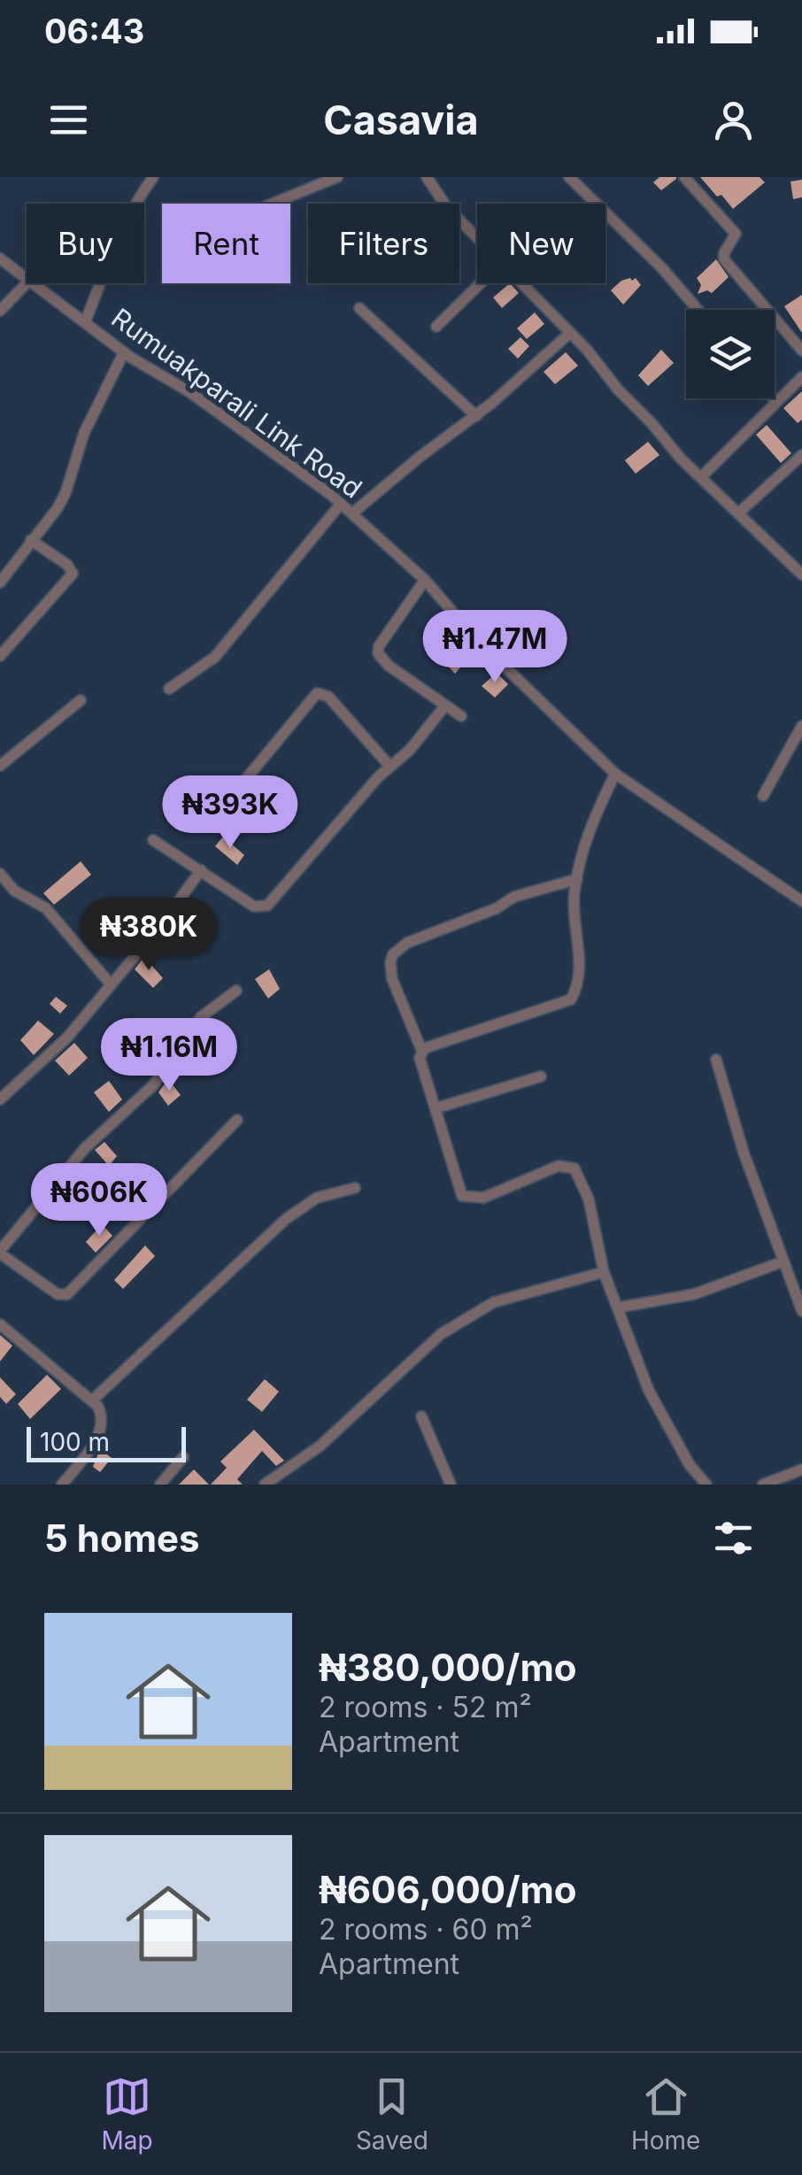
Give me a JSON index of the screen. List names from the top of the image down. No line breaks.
{"streets":{"street":["Rumuakparali Link Road"]},"scale_bar":"100 m","page":{"status":"06:43","header":"Casavia","chip":["Buy","Rent","Filters","New"],"price":["₦1.47M","₦393K","₦380K","₦1.16M","₦606K"],"scale":"100 m","heading":"5 homes","list":[{"name":"₦380,000/mo","note":"2 rooms · 52 m² · Apartment"},{"name":"₦606,000/mo","note":"2 rooms · 60 m² · Apartment"}],"tabs":["Map","Saved","Home"]}}
